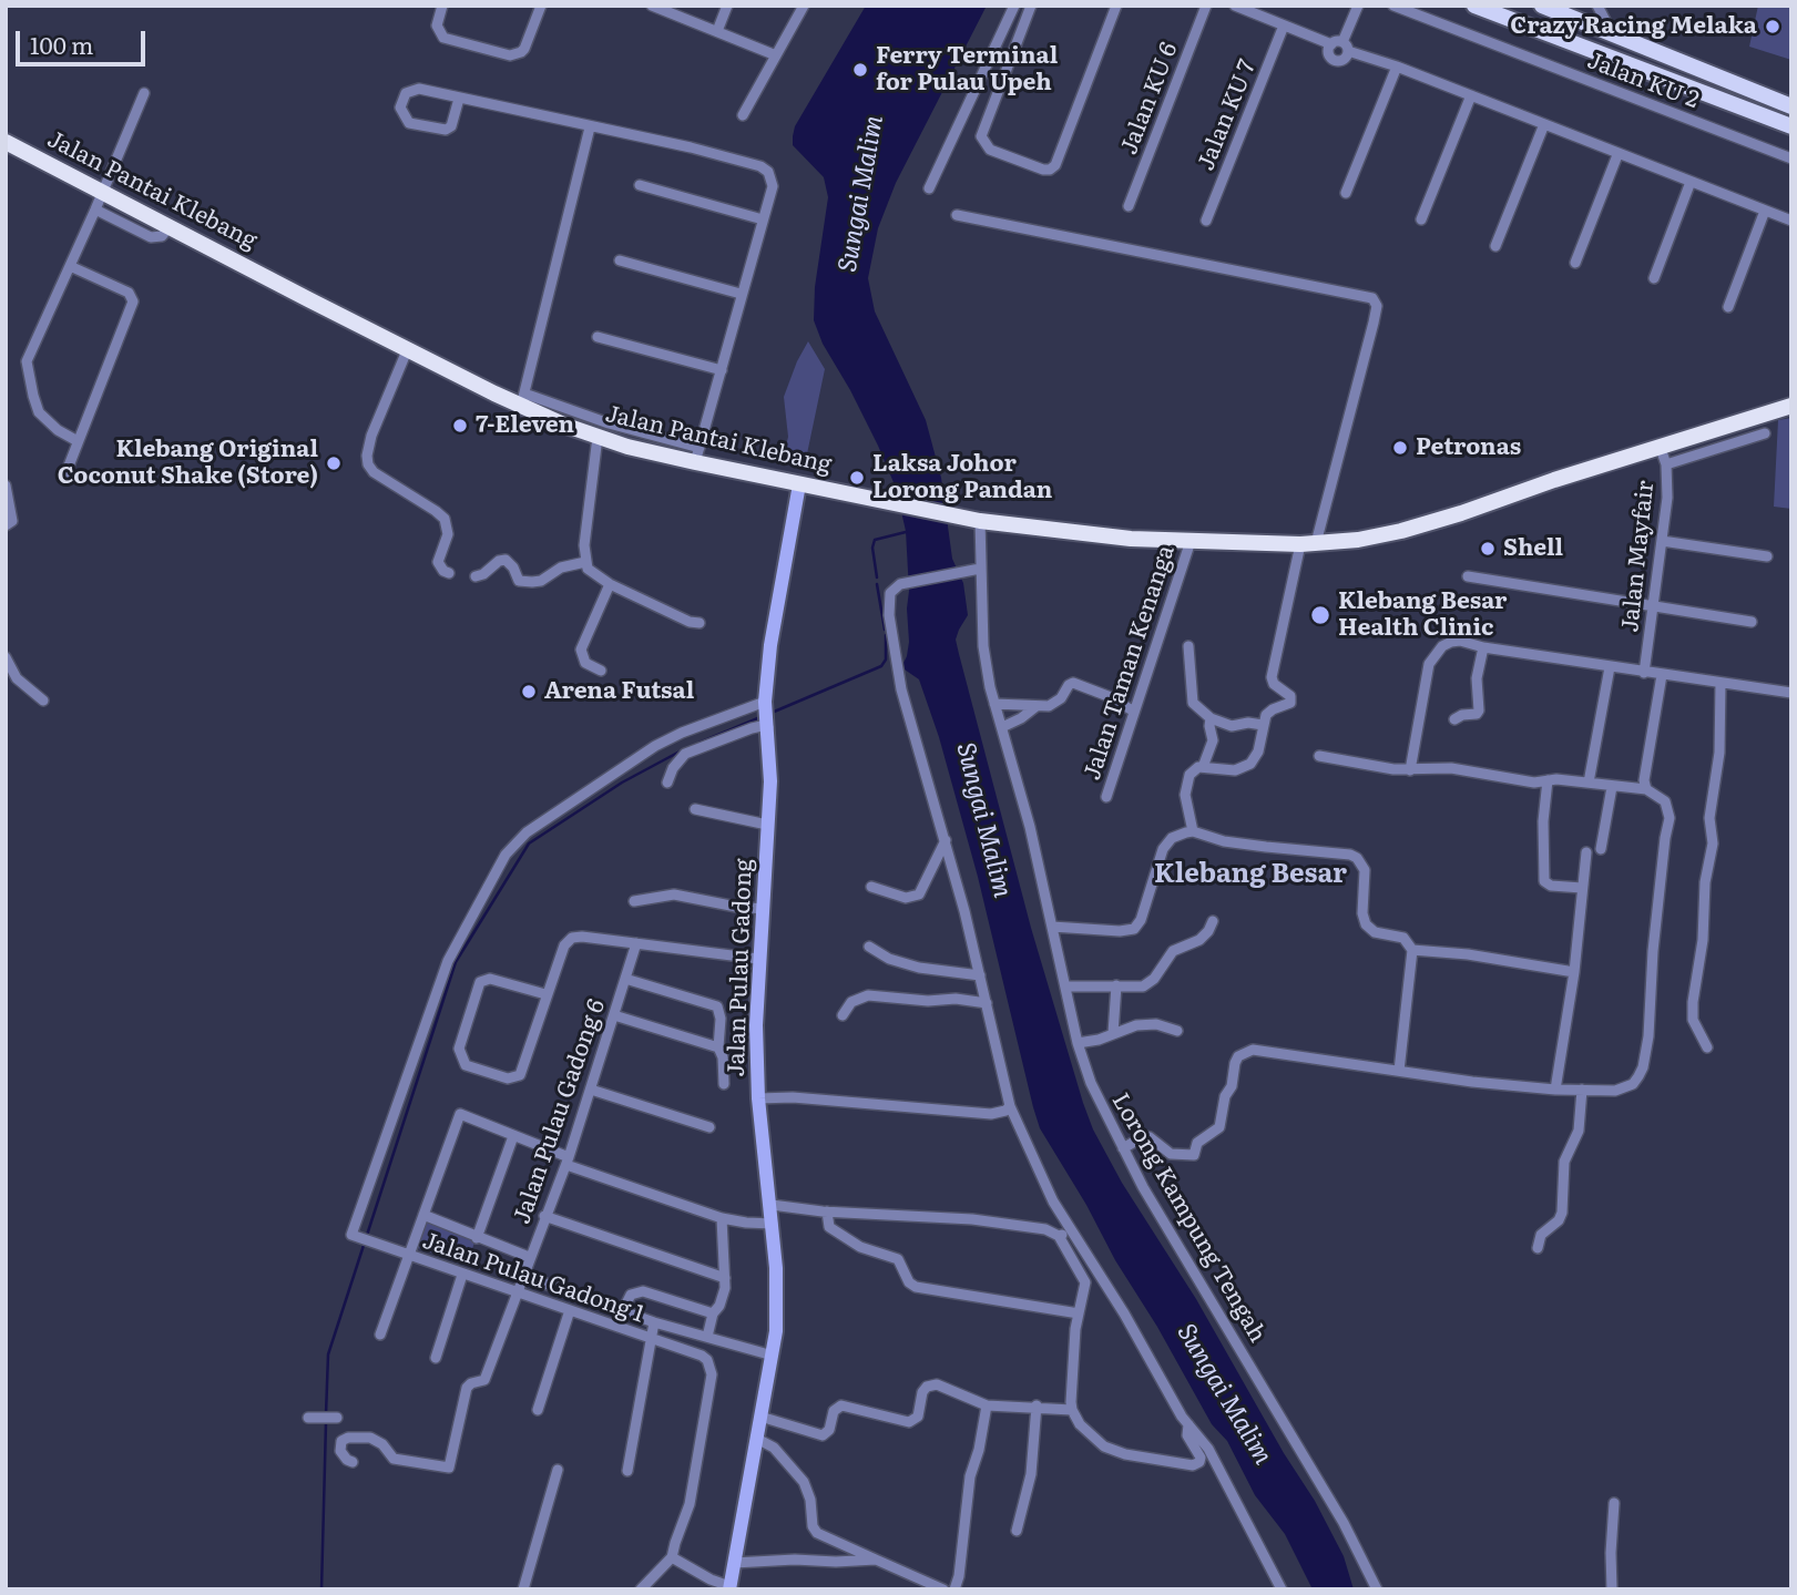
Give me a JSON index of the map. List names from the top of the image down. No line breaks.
{"streets":{"highway":["Jalan Pantai Klebang"],"main road":["Jalan Pulau Gadong"],"street":["Jalan KU 2","Jalan KU 6","Jalan KU 7","Jalan Mayfair","Jalan Taman Kenanga","Jalan Pulau Gadong 6","Lorong Kampung Tengah","Jalan Pulau Gadong 1"]},"crossings":[["Jalan Pantai Klebang","Jalan Mayfair"],["Jalan Pantai Klebang","Jalan Taman Kenanga"],["Jalan Pantai Klebang","Jalan Pulau Gadong"],["Jalan Pantai Klebang","Lorong Kampung Tengah"],["Jalan Pulau Gadong","Jalan Pulau Gadong 1"],["Jalan Pulau Gadong 6","Jalan Pulau Gadong 1"]],"districts":["Klebang Besar"],"water":["Sungai Malim"],"places":["Crazy Racing Melaka","Ferry Terminal for Pulau Upeh","7-Eleven","Petronas","Klebang Original Coconut Shake (Store)","Laksa Johor Lorong Pandan","Shell","Klebang Besar Health Clinic","Arena Futsal"],"scale_bar":"100 m"}
